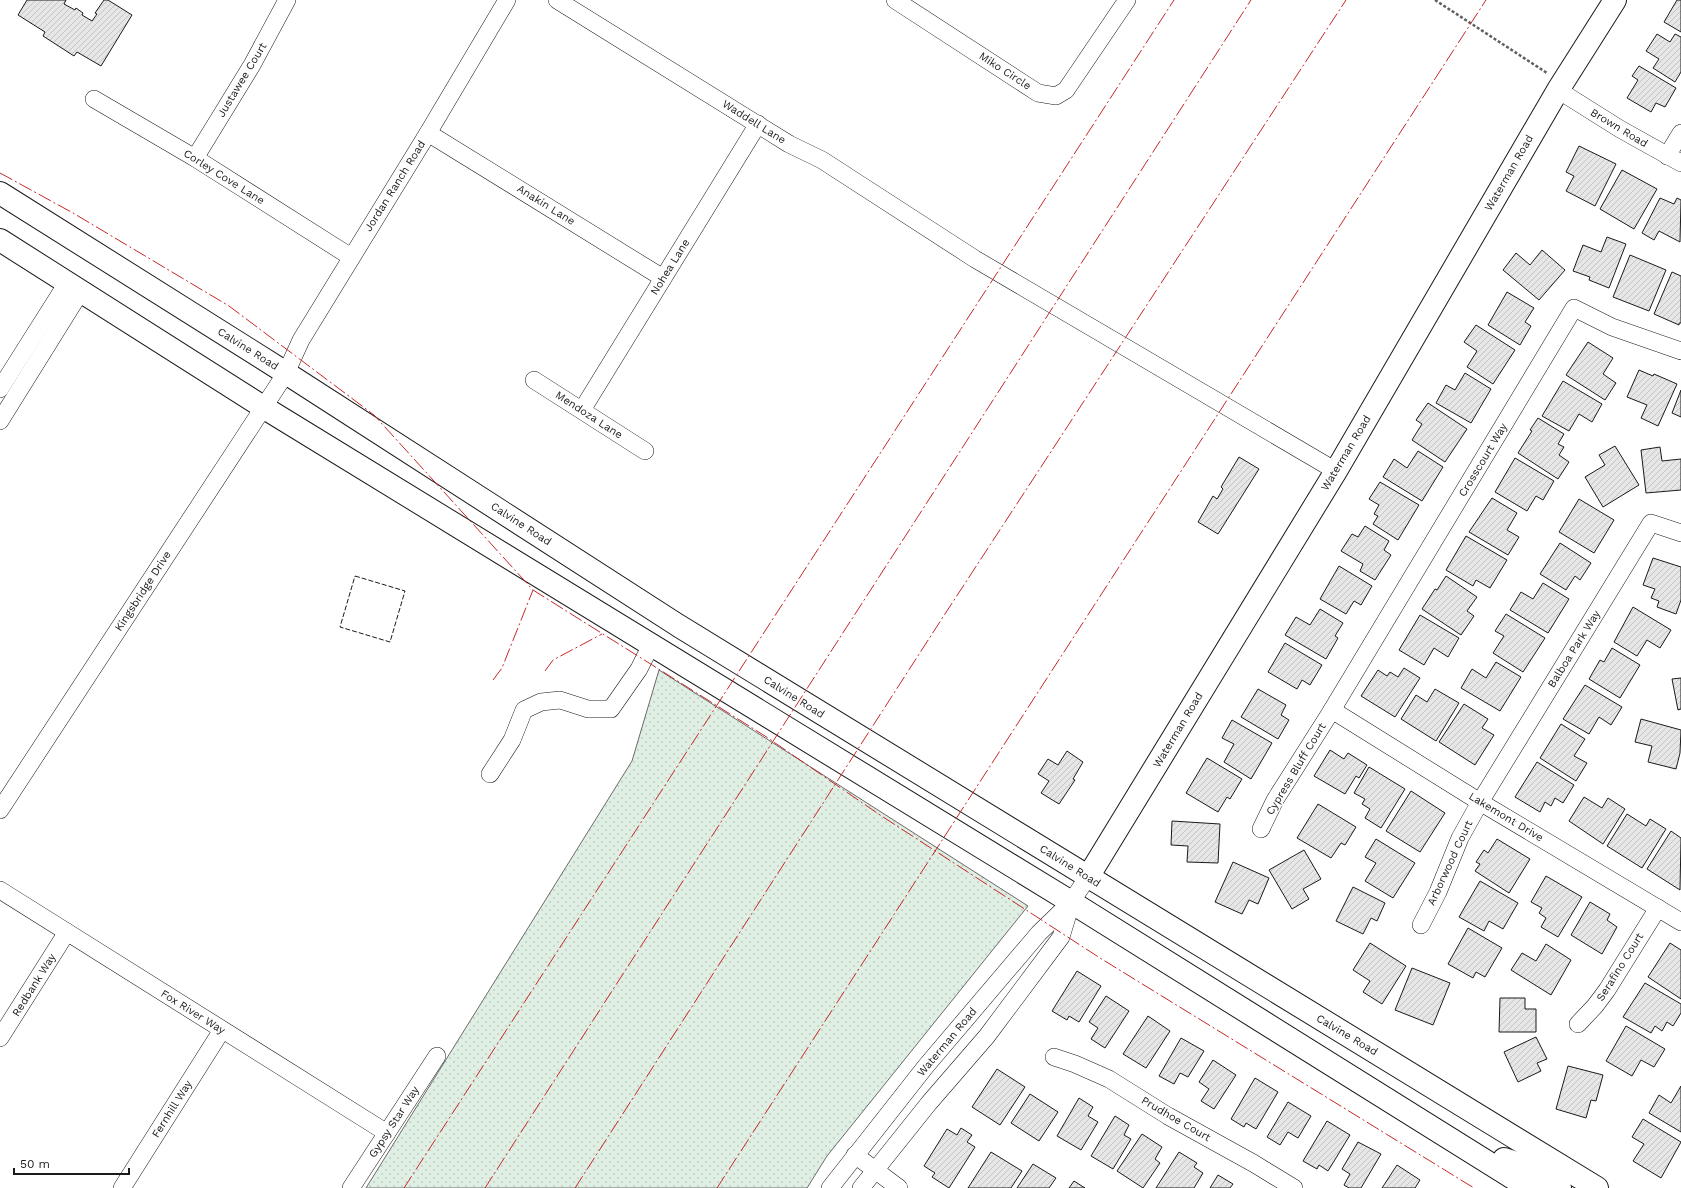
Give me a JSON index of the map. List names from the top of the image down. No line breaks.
{"streets":{"main road":["Waterman Road","Calvine Road"],"street":["Miko Circle","Justawee Court","Waddell Lane","Brown Road","Corley Cove Lane","Jordan Ranch Road","Anakin Lane","Nohea Lane","Mendoza Lane","Crosscourt Way","Kingsbridge Drive","Balboa Park Way","Cypress Bluff Court","Lakemont Drive","Arborwood Court","Serafino Court","Redbank Way","Fox River Way","Fernhill Way","Prudhoe Court","Gypsy Star Way"]},"crossings":[["Justawee Court","Corley Cove Lane"],["Waddell Lane","Waterman Road"],["Waddell Lane","Nohea Lane"],["Brown Road","Waterman Road"],["Waterman Road","Calvine Road"],["Corley Cove Lane","Jordan Ranch Road"],["Jordan Ranch Road","Anakin Lane"],["Jordan Ranch Road","Calvine Road"],["Jordan Ranch Road","Kingsbridge Drive"],["Anakin Lane","Nohea Lane"],["Nohea Lane","Mendoza Lane"],["Calvine Road","Kingsbridge Drive"],["Crosscourt Way","Cypress Bluff Court"],["Crosscourt Way","Lakemont Drive"],["Balboa Park Way","Lakemont Drive"],["Balboa Park Way","Arborwood Court"],["Cypress Bluff Court","Lakemont Drive"],["Lakemont Drive","Arborwood Court"],["Lakemont Drive","Serafino Court"],["Redbank Way","Fox River Way"],["Fox River Way","Fernhill Way"],["Fox River Way","Gypsy Star Way"]],"scale_bar":"50 m"}
